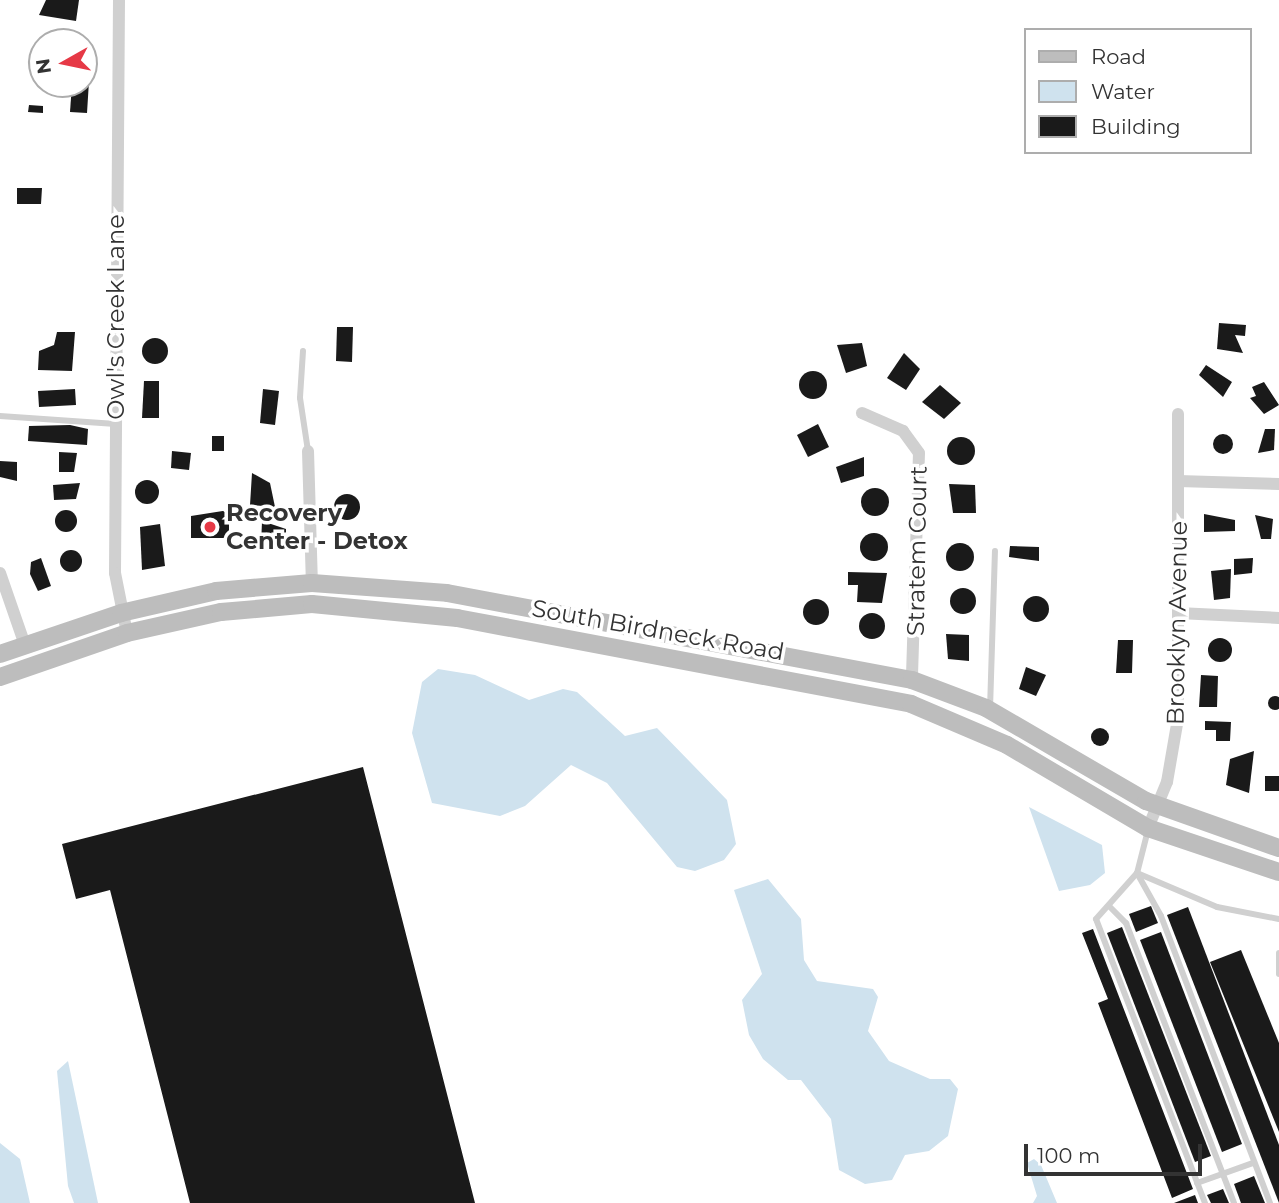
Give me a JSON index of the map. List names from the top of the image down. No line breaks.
{"streets":{"main road":["South Birdneck Road"],"street":["Owl's Creek Lane","Stratem Court","Brooklyn Avenue"]},"crossings":[["Owl's Creek Lane","South Birdneck Road"],["Stratem Court","South Birdneck Road"],["Brooklyn Avenue","South Birdneck Road"]],"places":["Recovery Center - Detox"],"legend":["Road","Water","Building"],"scale_bar":"100 m","north":"left"}
